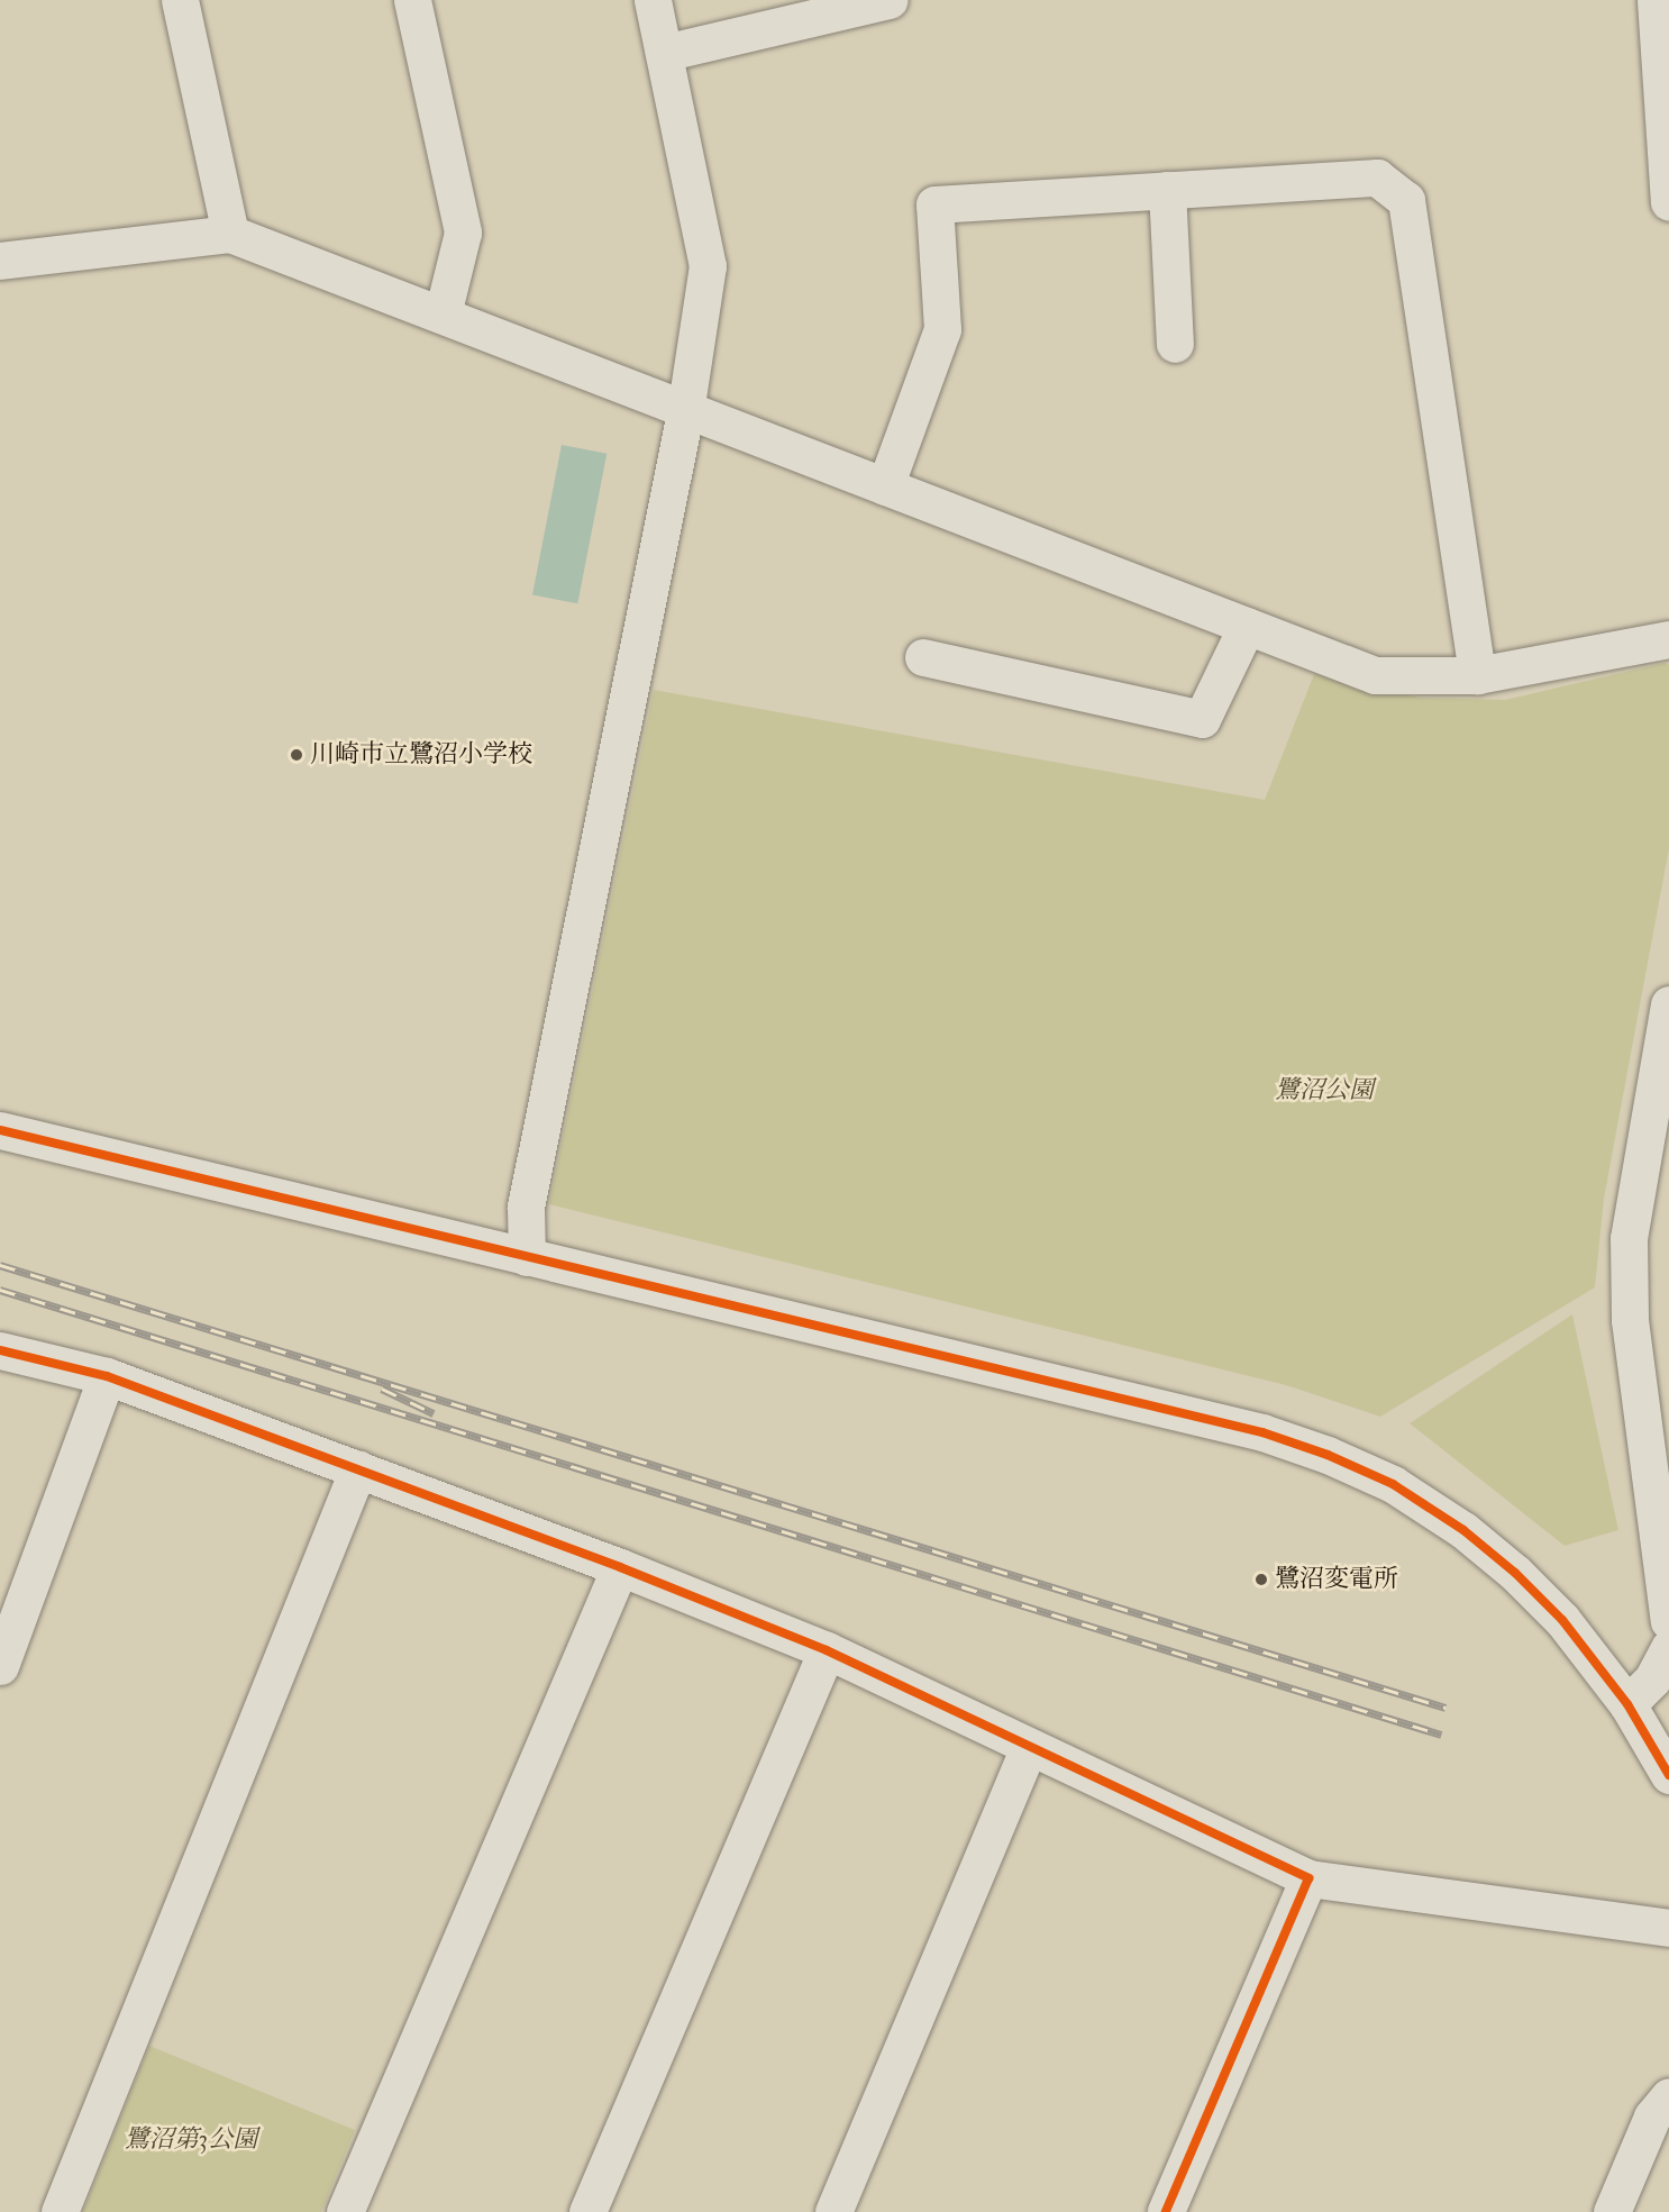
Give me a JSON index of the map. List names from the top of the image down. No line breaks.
{"parks":["鷺沼公園","鷺沼第3公園"],"places":["川崎市立鷺沼小学校","鷺沼変電所"]}
